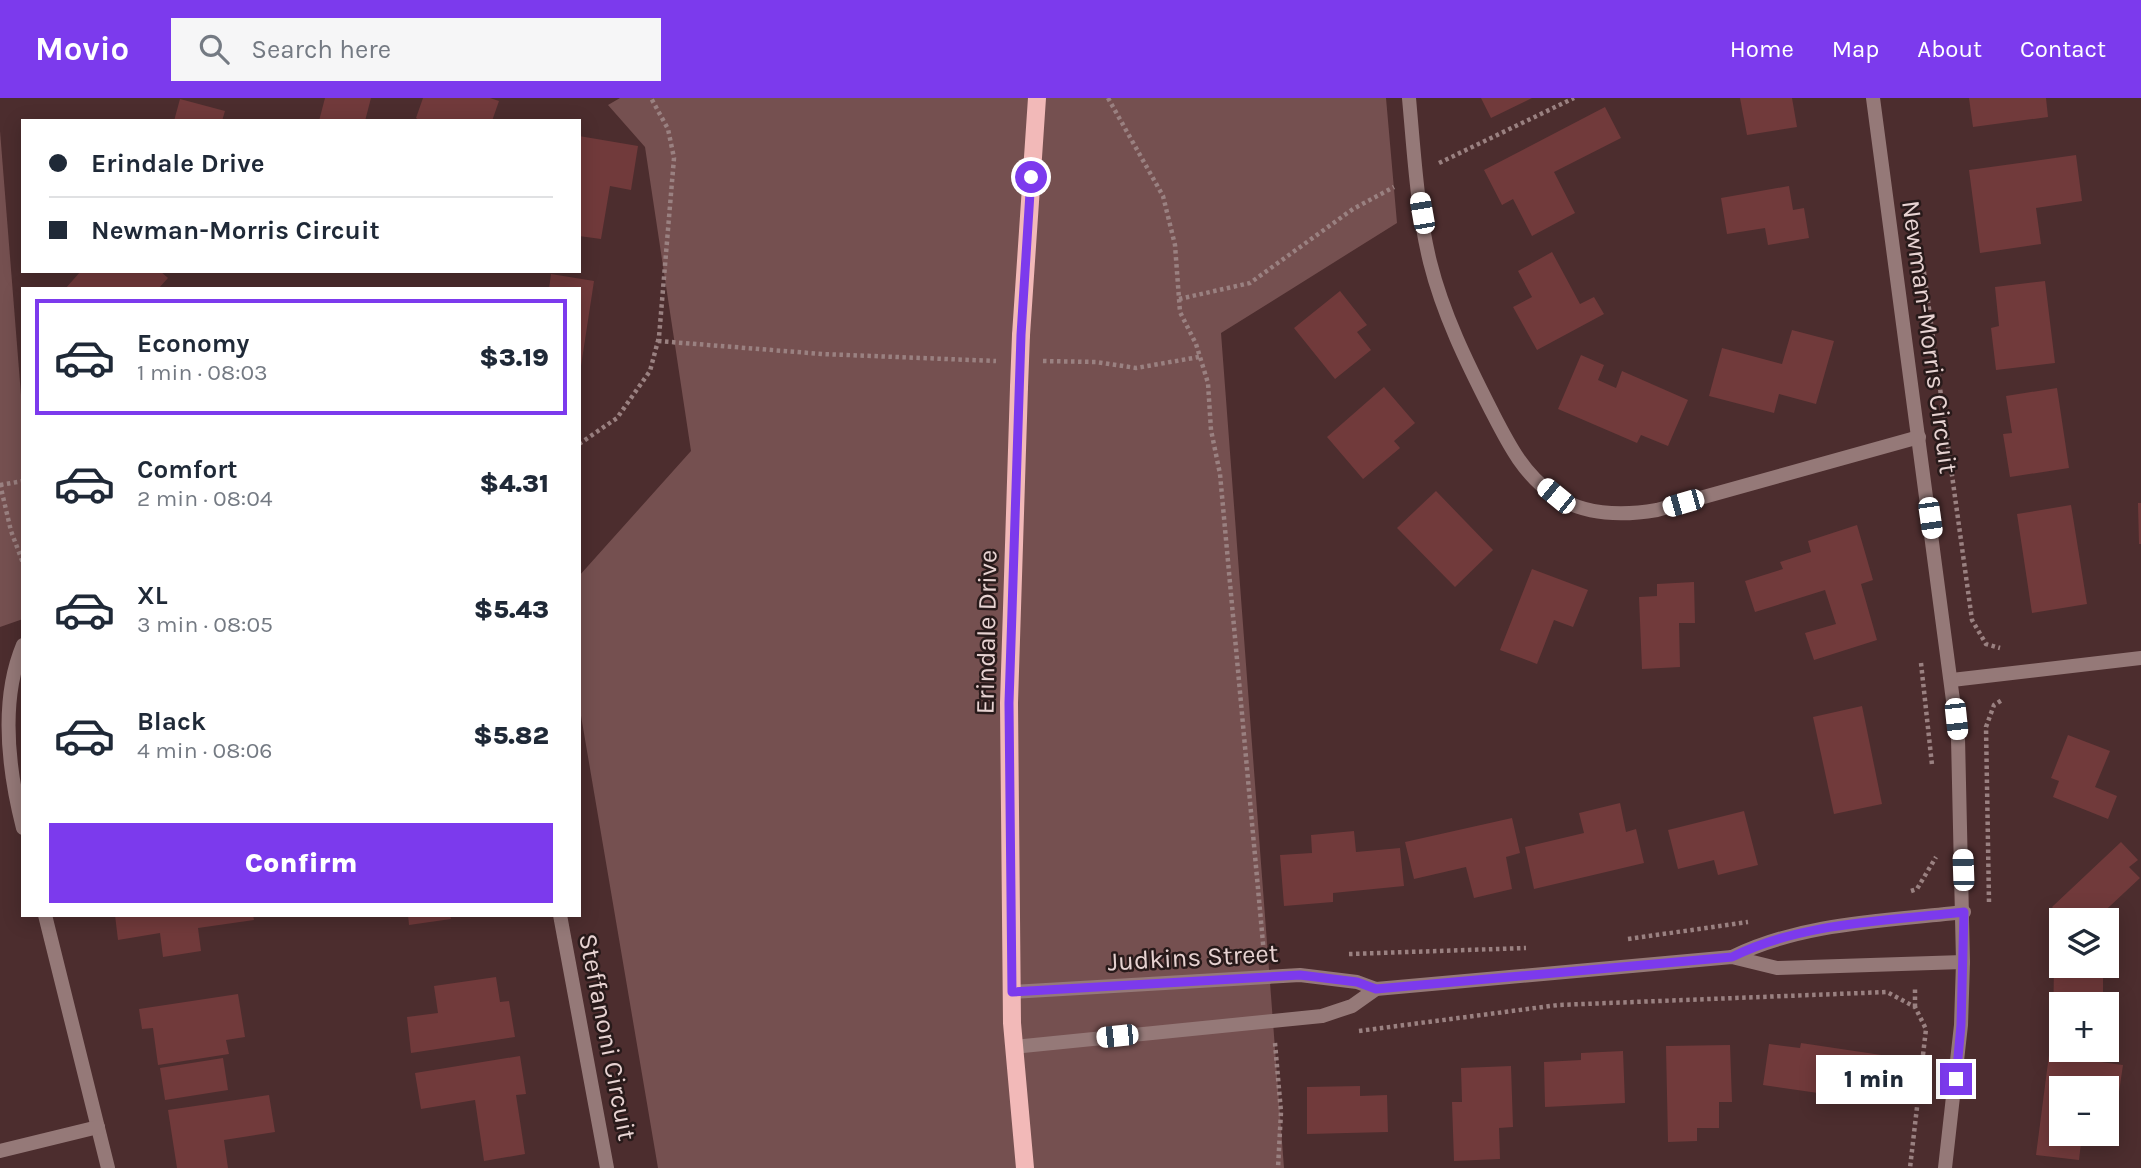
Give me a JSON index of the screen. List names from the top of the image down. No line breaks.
{"streets":{"main road":["Erindale Drive"],"street":["Newman-Morris Circuit","Judkins Street","Steffanoni Circuit"]},"crossings":[["Newman-Morris Circuit","Judkins Street"],["Erindale Drive","Judkins Street"]],"page":{"header":"Movio","search":"Search here","nav":["Home","Map","About","Contact"],"banner":["Erindale Drive","Newman-Morris Circuit"],"list":[{"name":"Economy","note":"1 min · 08:03","value":"$3.19"},{"name":"Comfort","note":"2 min · 08:04","value":"$4.31"},{"name":"XL","note":"3 min · 08:05","value":"$5.43"},{"name":"Black","note":"4 min · 08:06","value":"$5.82"}],"buttons":"Confirm","map_buttons":["+","−"],"bubble":"1 min"}}
